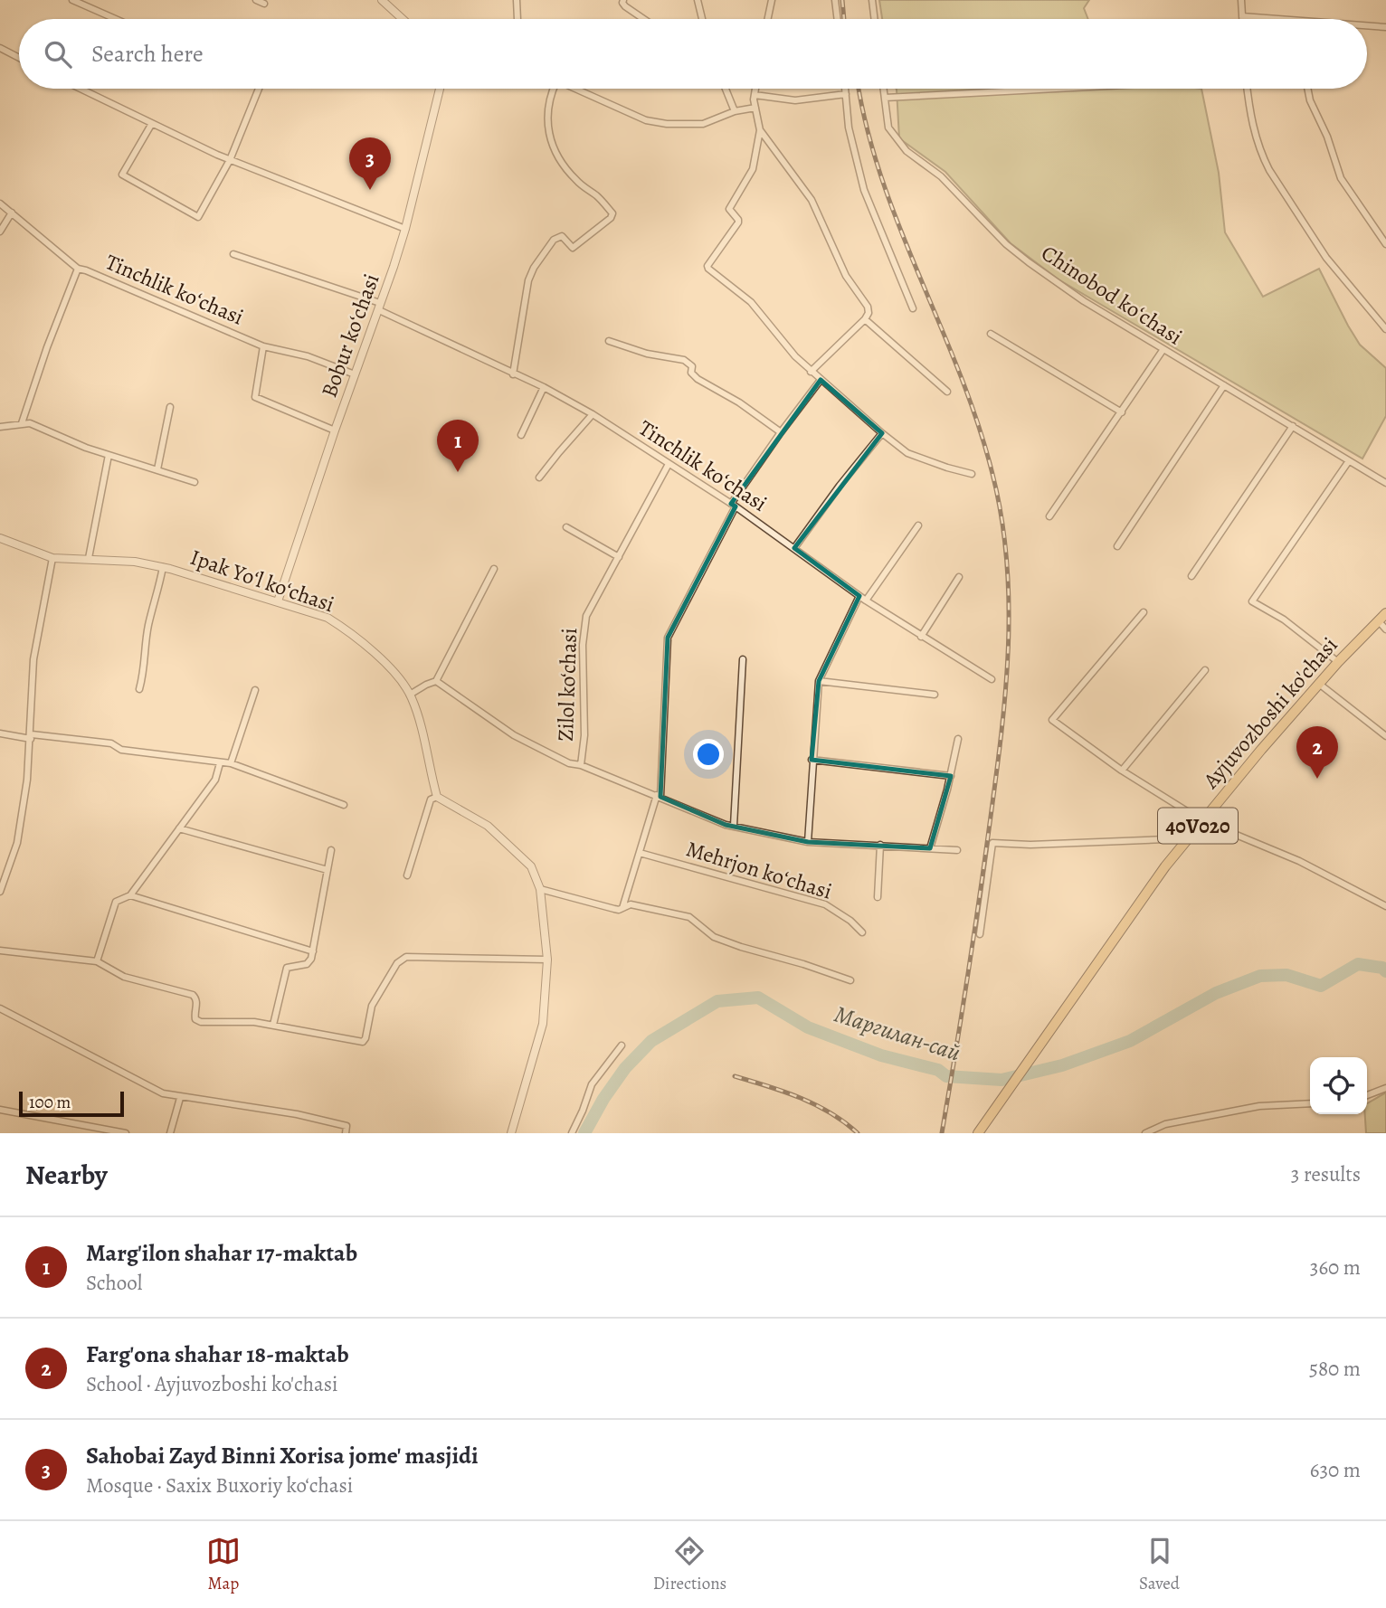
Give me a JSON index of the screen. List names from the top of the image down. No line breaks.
{"streets":{"main road":["Ayjuvozboshi ko'chasi","40V020"],"street":["Tinchlik koʻchasi","Chinobod koʻchasi","Bobur koʻchasi","Ipak Yoʻl koʻchasi","Zilol ko‘chasi","Mehrjon koʻchasi"]},"crossings":[["Tinchlik koʻchasi","Bobur koʻchasi"],["Tinchlik koʻchasi","Zilol ko‘chasi"],["Bobur koʻchasi","Ipak Yoʻl koʻchasi"]],"water":["Маргилан-сай"],"scale_bar":"100 m","page":{"search":"Search here","pins":["3","1","2"],"scale":"100 m","heading":["Nearby","3 results"],"list":[{"mark":"1","name":"Marg'ilon shahar 17-maktab","note":"School","value":"360 m"},{"mark":"2","name":"Farg'ona shahar 18-maktab","note":"School · Ayjuvozboshi ko'chasi","value":"580 m"},{"mark":"3","name":"Sahobai Zayd Binni Xorisa jome' masjidi","note":"Mosque · Saxix Buxoriy ko‘chasi","value":"630 m"}],"nav":["Map","Directions","Saved"]}}
